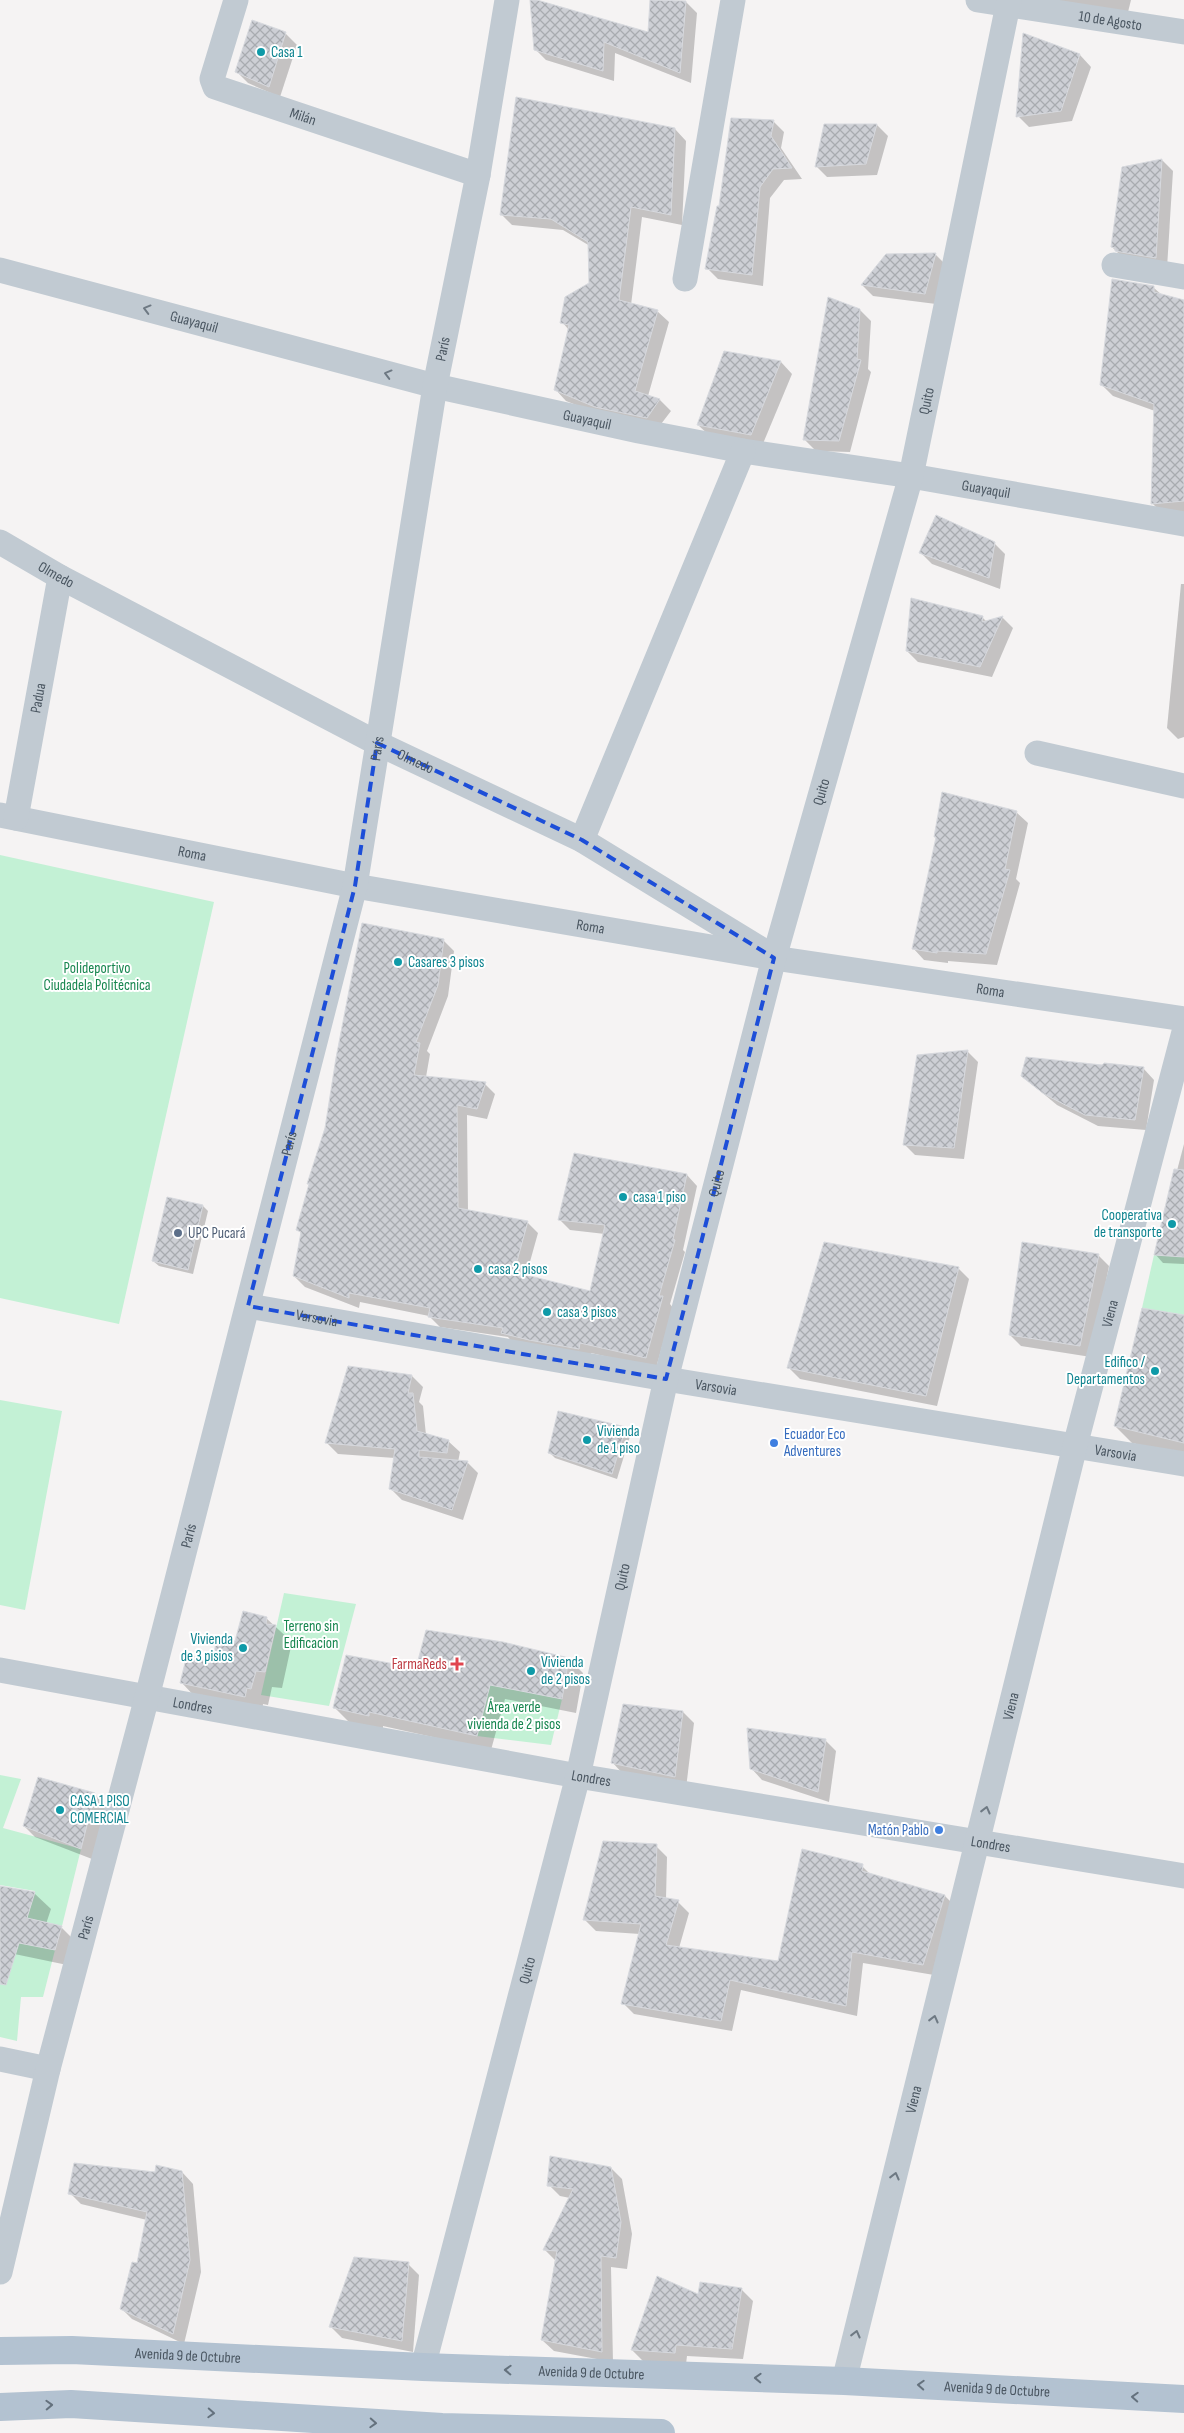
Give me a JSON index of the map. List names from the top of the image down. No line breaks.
{"streets":{"main road":["Avenida 9 de Octubre"],"street":["10 de Agosto","Milán","Guayaquil","París","Quito","Olmedo","Padua","Roma","Viena","Varsovia","Londres"]},"crossings":[["10 de Agosto","Quito"],["Milán","París"],["Guayaquil","París"],["Guayaquil","Quito"],["París","Olmedo"],["París","Roma"],["París","Varsovia"],["París","Londres"],["Quito","Olmedo"],["Quito","Roma"],["Quito","Varsovia"],["Quito","Londres"],["Quito","Avenida 9 de Octubre"],["Olmedo","Padua"],["Olmedo","Roma"],["Padua","Roma"],["Viena","Varsovia"],["Viena","Londres"],["Viena","Avenida 9 de Octubre"]],"one_way":["Guayaquil","Viena"],"parks":["Polideportivo Ciudadela Politécnica","Terreno sin Edificacion","Área verde vivienda de 2 pisos"],"places":{"other":["Casa 1","Casares 3 pisos","casa 1 piso","Cooperativa de transporte","UPC Pucará","casa 2 pisos","casa 3 pisos","Edifico / Departamentos","Vivienda de 1 piso","Ecuador Eco Adventures","Vivienda de 3 pisios","Vivienda de 2 pisos","CASA 1 PISO COMERCIAL","Matón Pablo"],"health":["FarmaReds"]}}
